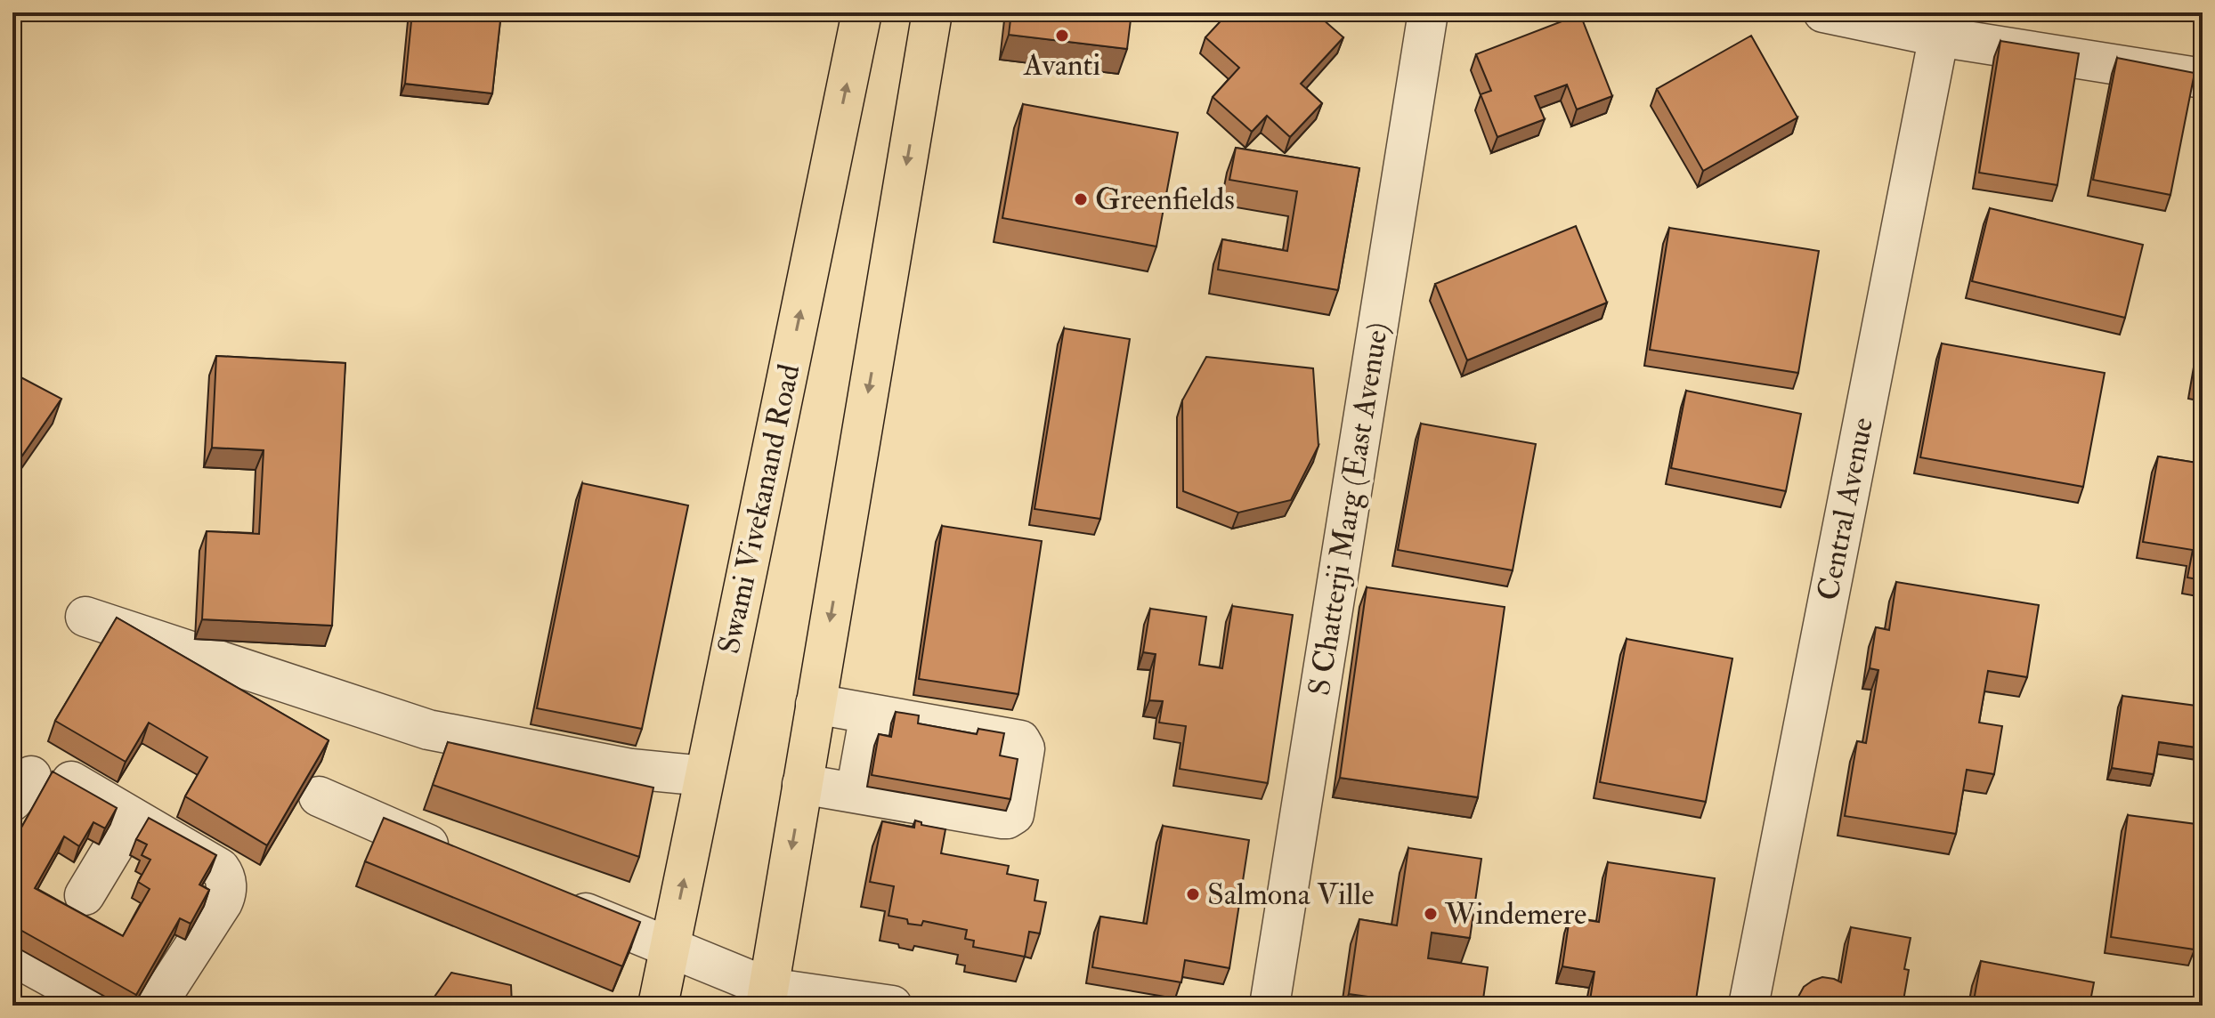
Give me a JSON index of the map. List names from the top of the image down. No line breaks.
{"streets":{"main road":["Swami Vivekanand Road"],"street":["S Chatterji Marg (East Avenue)","Central Avenue"]},"places":["Avanti","Greenfields","Salmona Ville","Windemere"]}
